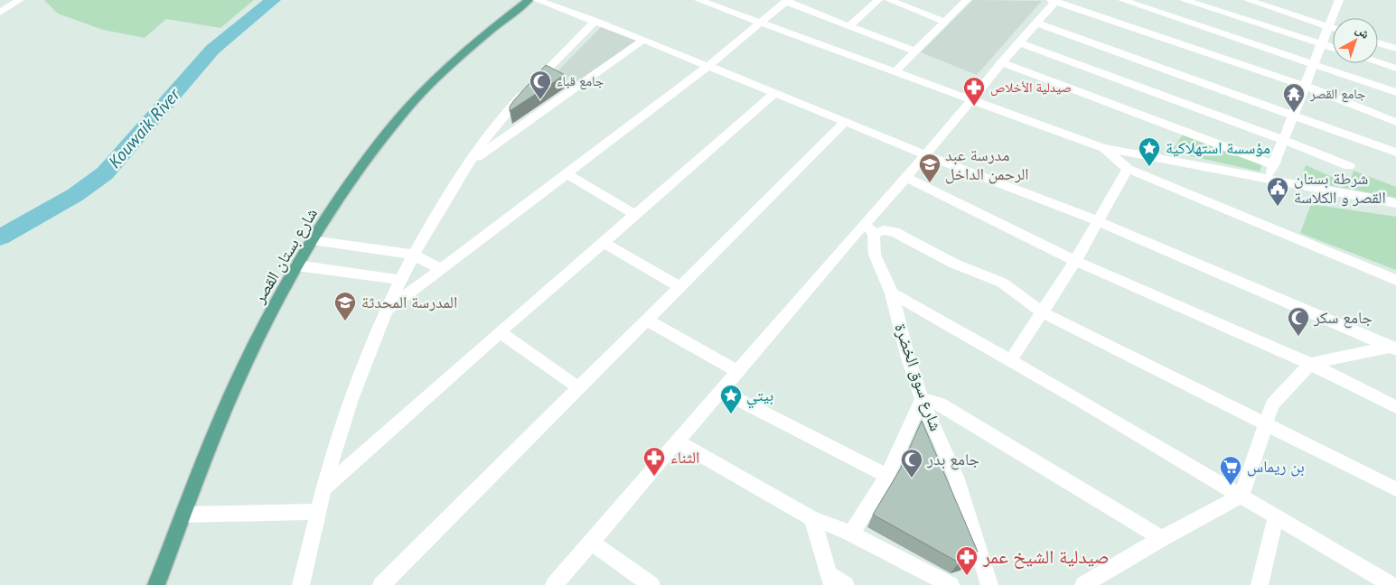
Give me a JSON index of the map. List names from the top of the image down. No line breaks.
{"streets":{"main road":["شارع بستان القصر"],"street":["شارع سوق الخضرة"]},"water":["Kouwaik River"],"places":{"mosque":["جامع قباء","جامع سكر","جامع بدر"],"pharmacy":["صيدلية اﻷخلاص","الثناء","صيدلية الشيخ عمر"],"temple":["جامع القصر"],"place":["مؤسسة استهلاكية","بيتي"],"school or university":["مدرسة عبد الرحمن الداخل","المدرسة المحدثة"],"public building":["شرطة بستان القصر و الكلاسة"],"supermarket":["بن ريماس"]},"north":"top right"}
